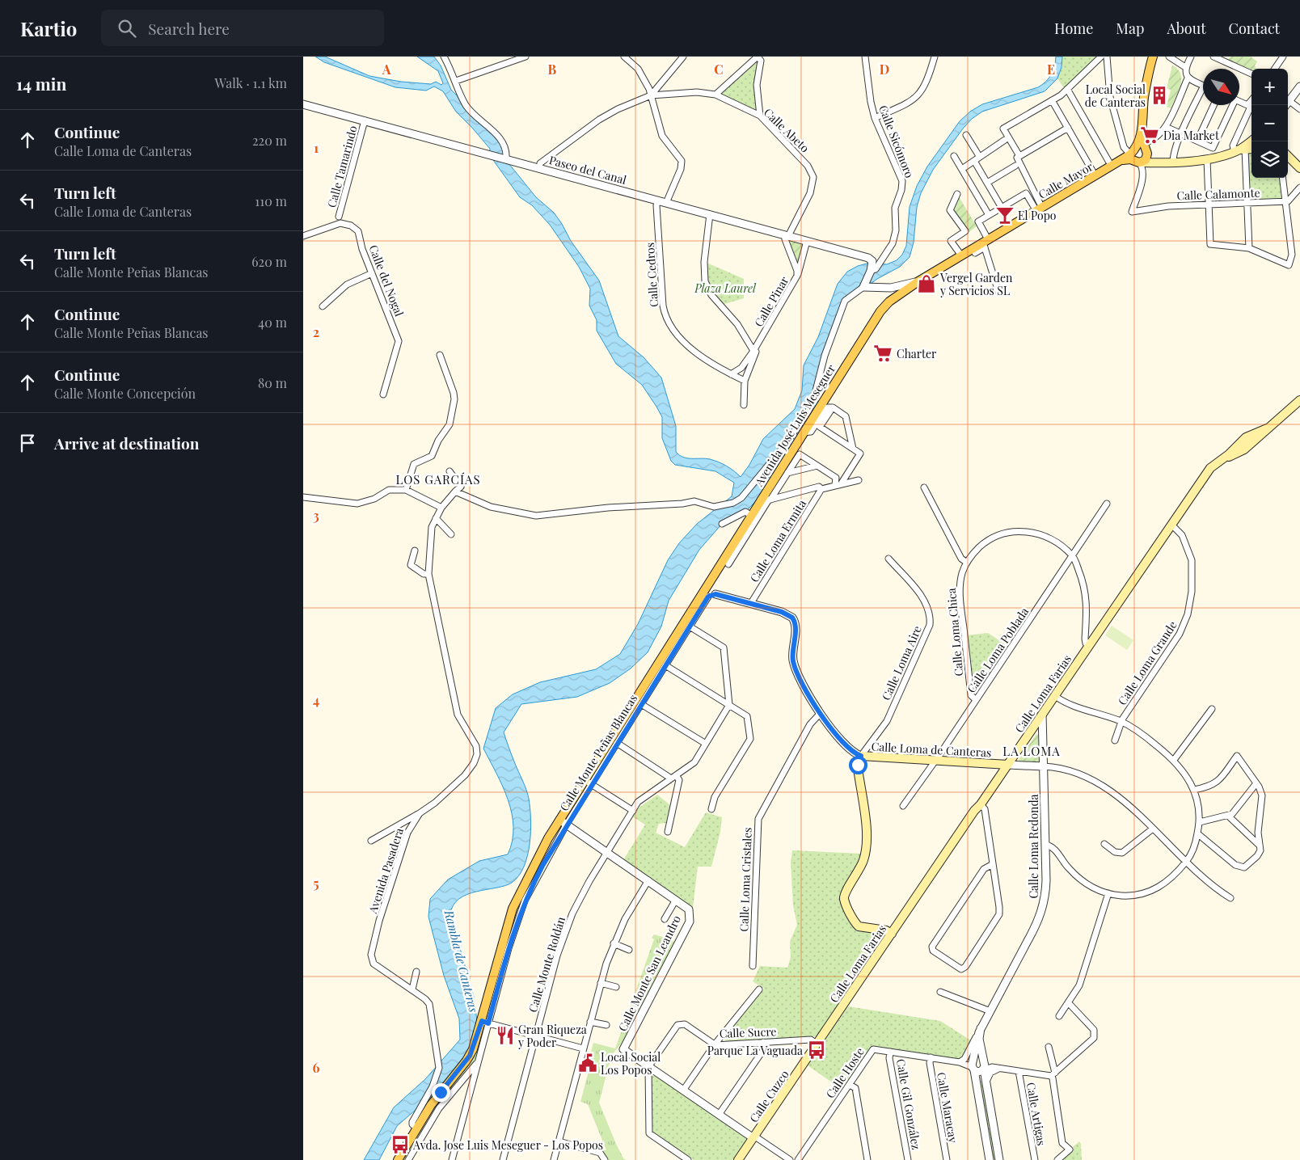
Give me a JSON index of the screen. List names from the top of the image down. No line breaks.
{"streets":{"main road":["Calle Mayor","Avenida José Luis Meseguer","Calle Loma Farias","Calle Loma de Canteras","Calle Monte Peñas Blancas","Calle Cuzco"],"street":["Calle Abeto","Calle Sicómoro","Calle Tamarindo","Paseo del Canal","Calle Calamonte","Calle Cedros","Calle del Nogal","Calle Pinar","Calle Loma Ermita","Calle Loma Chica","Calle Loma Poblada","Calle Loma Aire","Calle Loma Grande","Calle Loma Redonda","Avenida Pasadera","Calle Loma Cristales","Calle Monte Roldán","Calle Monte San Leandro","Calle Sucre","Calle Hoste","Calle Gil González","Calle Maracay","Calle Artigas"]},"crossings":[["Calle Abeto","Paseo del Canal"],["Calle Abeto","Calle Pinar"],["Calle Sicómoro","Paseo del Canal"],["Calle Tamarindo","Paseo del Canal"],["Paseo del Canal","Calle Cedros"],["Paseo del Canal","Calle Pinar"],["Calle Mayor","Calle Calamonte"],["Calle Mayor","Avenida José Luis Meseguer"],["Calle Cedros","Calle Pinar"],["Avenida José Luis Meseguer","Calle Loma de Canteras"],["Avenida José Luis Meseguer","Calle Monte Peñas Blancas"],["Calle Loma Ermita","Calle Loma de Canteras"],["Calle Loma Chica","Calle Loma Poblada"],["Calle Loma Poblada","Calle Loma de Canteras"],["Calle Loma Aire","Calle Loma de Canteras"],["Calle Loma Grande","Calle Loma Farias"],["Calle Loma Farias","Calle Loma de Canteras"],["Calle Loma Farias","Calle Loma Redonda"],["Calle Loma Farias","Calle Sucre"],["Calle Loma Farias","Calle Cuzco"],["Calle Loma de Canteras","Calle Monte Peñas Blancas"],["Calle Loma de Canteras","Calle Loma Redonda"],["Calle Loma de Canteras","Calle Loma Cristales"],["Calle Monte Peñas Blancas","Avenida Pasadera"],["Calle Monte Peñas Blancas","Calle Monte San Leandro"],["Calle Loma Redonda","Calle Hoste"],["Calle Monte Roldán","Calle Monte San Leandro"],["Calle Monte San Leandro","Calle Sucre"],["Calle Sucre","Calle Cuzco"],["Calle Hoste","Calle Gil González"],["Calle Hoste","Calle Maracay"]],"districts":["LOS GARCÍAS","LA LOMA"],"water":["Rambla de Canteras"],"parks":["Plaza Laurel"],"places":{"building":["Local Social de Canteras"],"supermarket":["Dia Market","Charter"],"bar":["El Popo"],"shop":["Vergel Garden y Servicios SL"],"restaurant":["Gran Riqueza y Poder"],"bus stop":["Parque La Vaguada","Avda. Jose Luis Meseguer - Los Popos"],"public building":["Local Social Los Popos"]},"north":"bottom right","page":{"header":"Kartio","search":"Search here","nav":["Home","Map","About","Contact"],"heading":["14 min","Walk · 1.1 km"],"map_buttons":["+","−"],"list":[["Continue","Calle Loma de Canteras","220 m"],["Turn left","Calle Loma de Canteras","110 m"],["Turn left","Calle Monte Peñas Blancas","620 m"],["Continue","Calle Monte Peñas Blancas","40 m"],["Continue","Calle Monte Concepción","80 m"],"Arrive at destination"]},"grid":{"columns":["A","B","C","D","E"],"rows":["1","2","3","4","5","6"]}}
